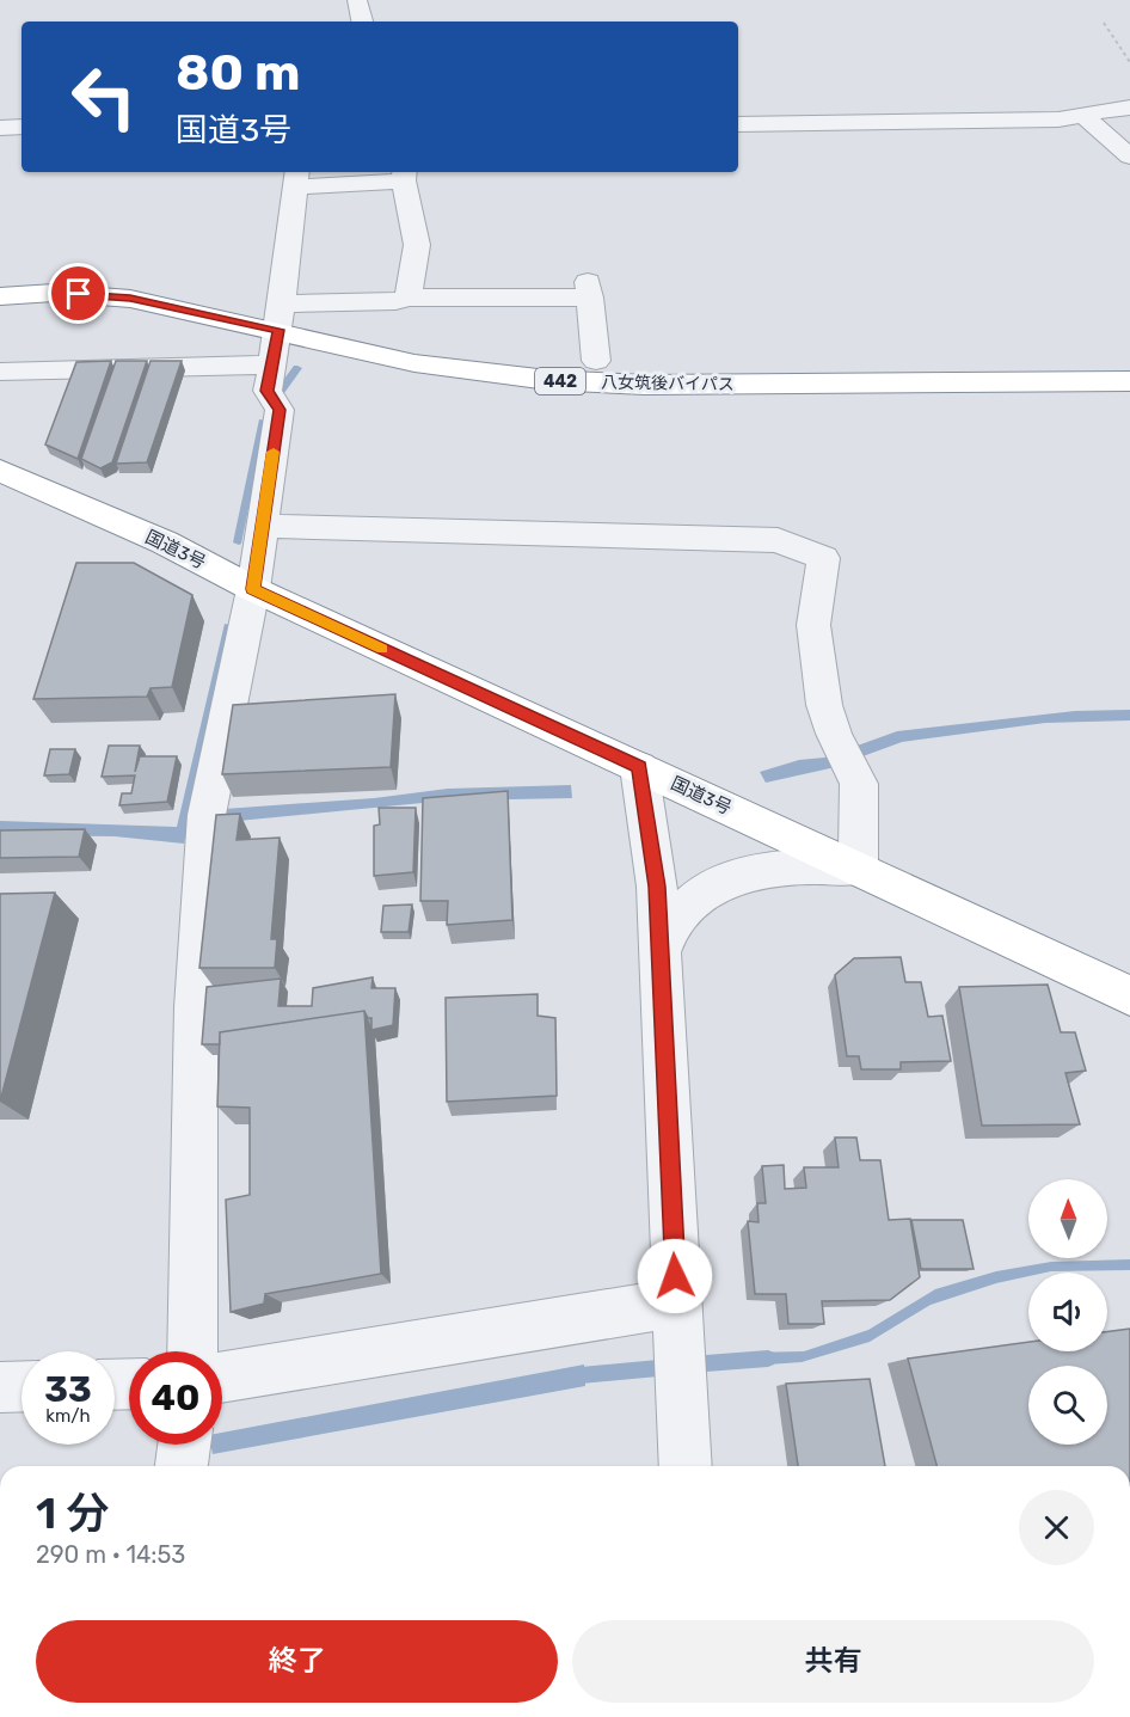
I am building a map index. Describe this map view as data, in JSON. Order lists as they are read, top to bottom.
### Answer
{
  "streets": {
    "highway": ["442", "八女筑後バイパス", "国道3号"]
  },
  "north": "top",
  "page": {
    "turn": ["80 m", "国道3号"],
    "speed": "33 km/h",
    "limit": "40",
    "heading": ["1 分", "290 m · 14:53"],
    "buttons": ["終了", "共有"]
  }
}
